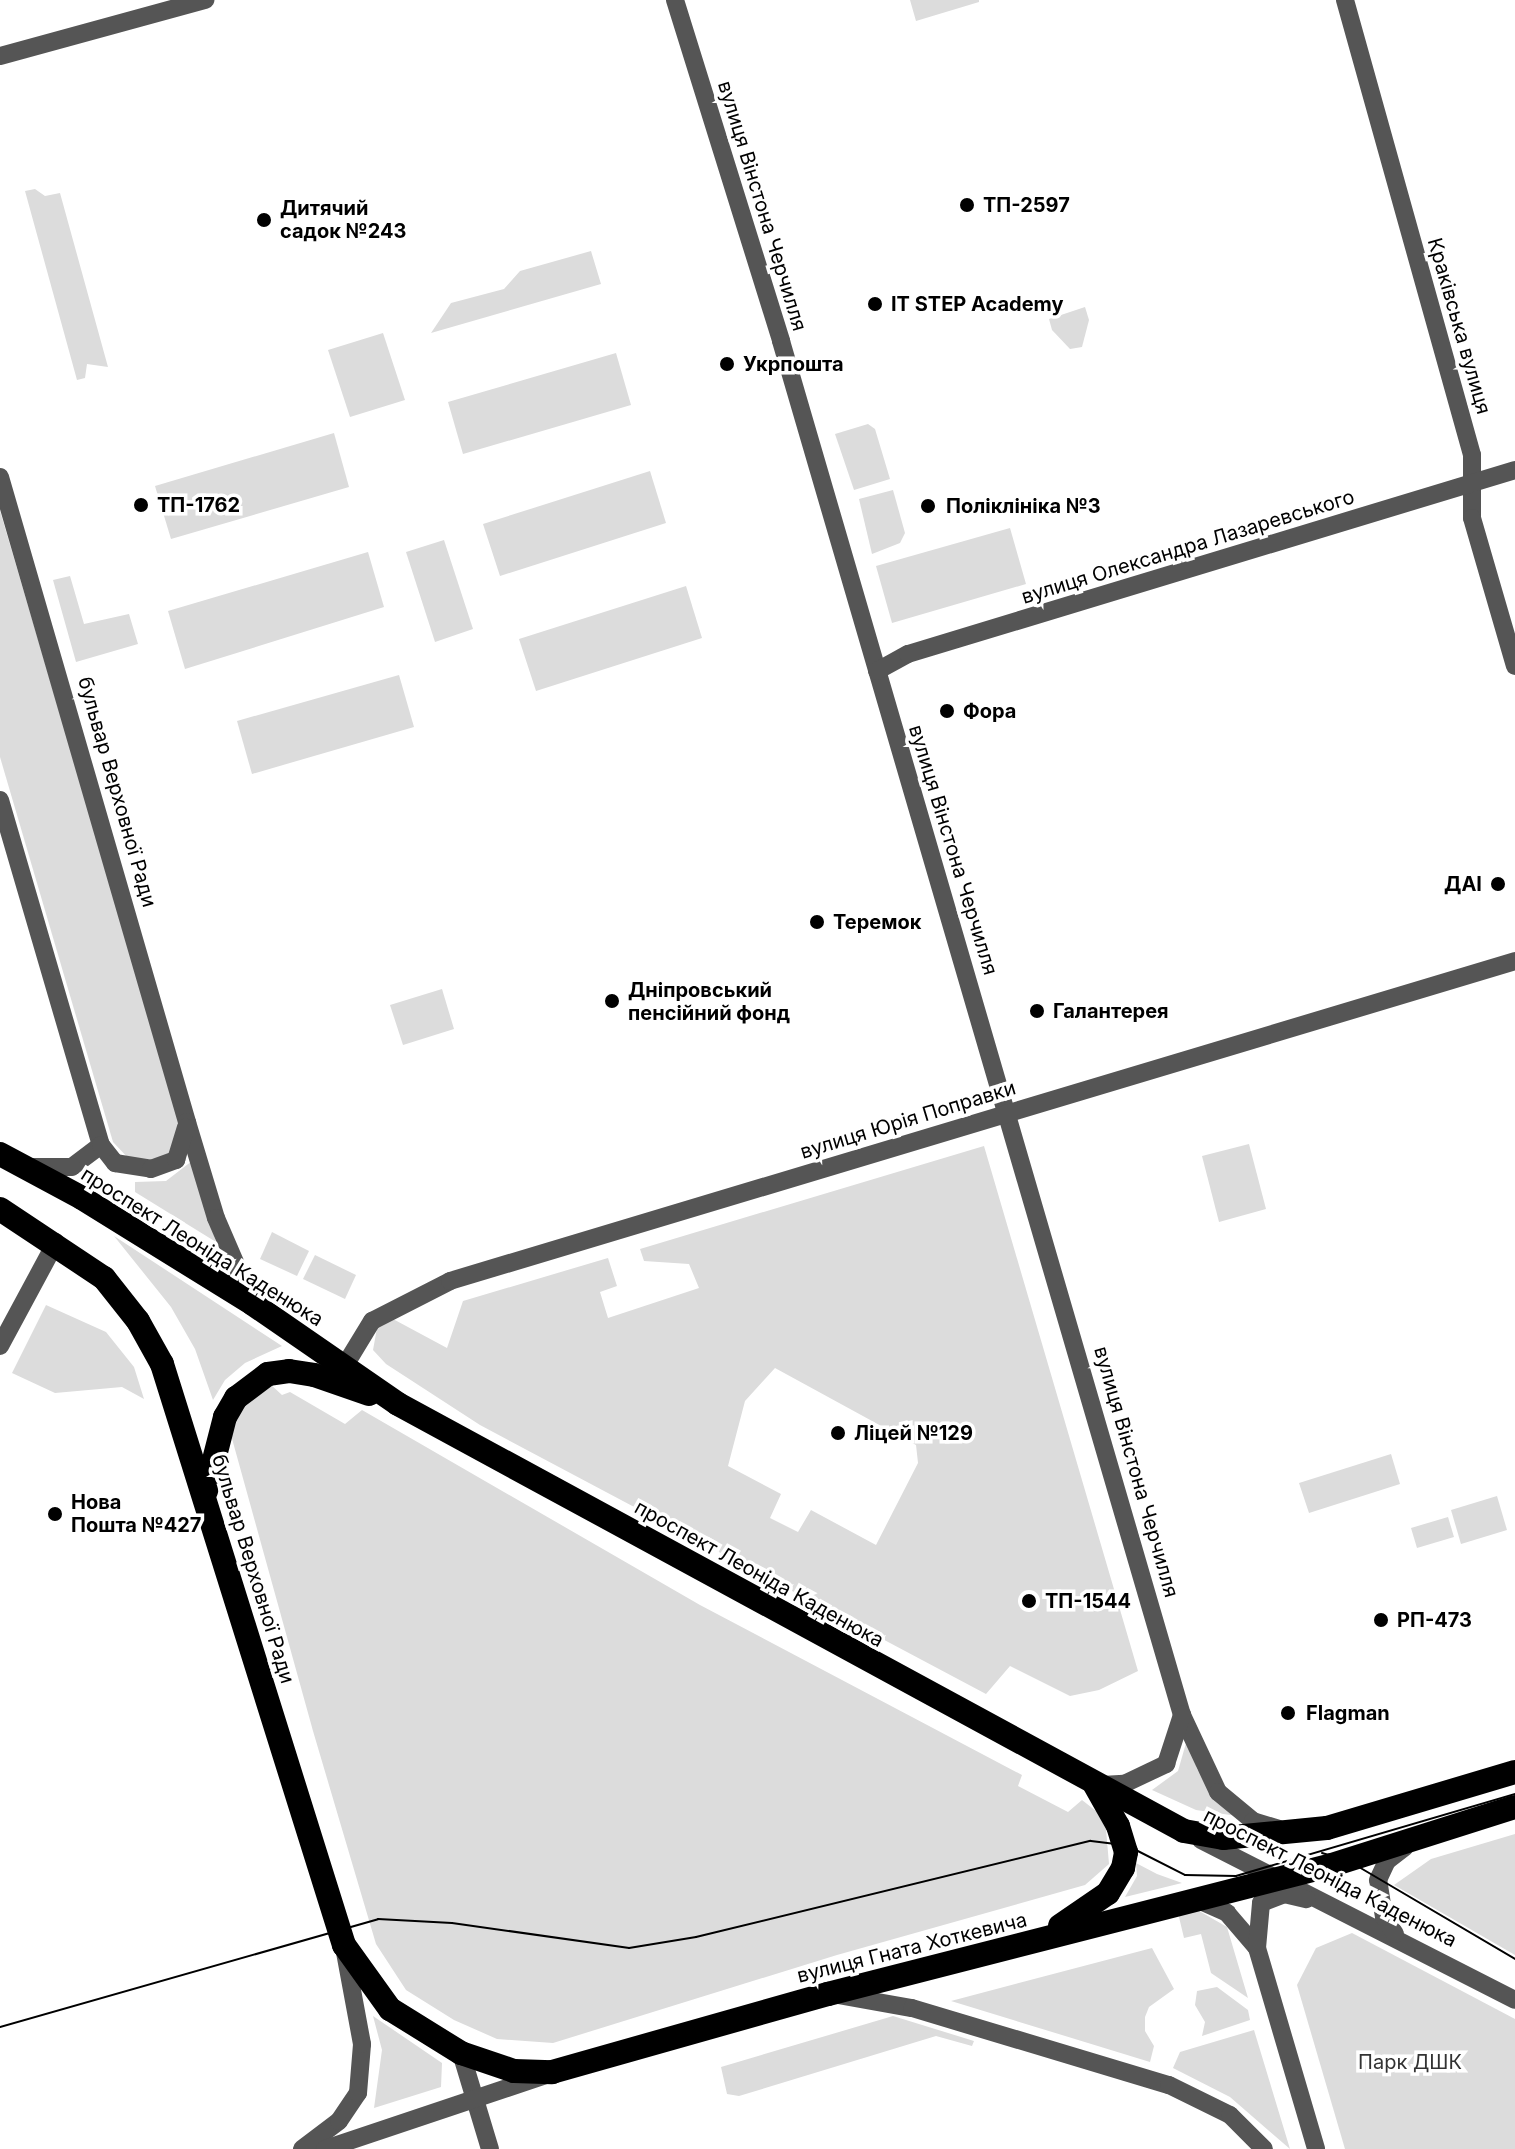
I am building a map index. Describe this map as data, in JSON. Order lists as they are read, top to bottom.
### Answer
{
  "streets": {
    "highway": ["бульвар Верховної Ради", "проспект Леоніда Каденюка", "вулиця Гната Хоткевича"],
    "street": [
      "вулиця Вінстона Черчилля",
      "Краківська вулиця",
      "вулиця Олександра Лазаревського",
      "вулиця Юрія Поправки"
    ]
  },
  "crossings": [
    ["вулиця Вінстона Черчилля", "вулиця Олександра Лазаревського"],
    ["вулиця Вінстона Черчилля", "вулиця Юрія Поправки"],
    ["Краківська вулиця", "вулиця Олександра Лазаревського"],
    ["бульвар Верховної Ради", "проспект Леоніда Каденюка"],
    ["бульвар Верховної Ради", "вулиця Гната Хоткевича"],
    ["вулиця Юрія Поправки", "проспект Леоніда Каденюка"],
    ["проспект Леоніда Каденюка", "вулиця Гната Хоткевича"]
  ],
  "parks": ["Парк ДШК"],
  "places": [
    "ТП-2597",
    "Дитячий садок №243",
    "IT STEP Academy",
    "Укрпошта",
    "ТП-1762",
    "Поліклініка №3",
    "Фора",
    "ДАІ",
    "Теремок",
    "Дніпровський пенсійний фонд",
    "Галантерея",
    "Ліцей №129",
    "Нова Пошта №427",
    "ТП-1544",
    "РП-473",
    "Flagman"
  ]
}
